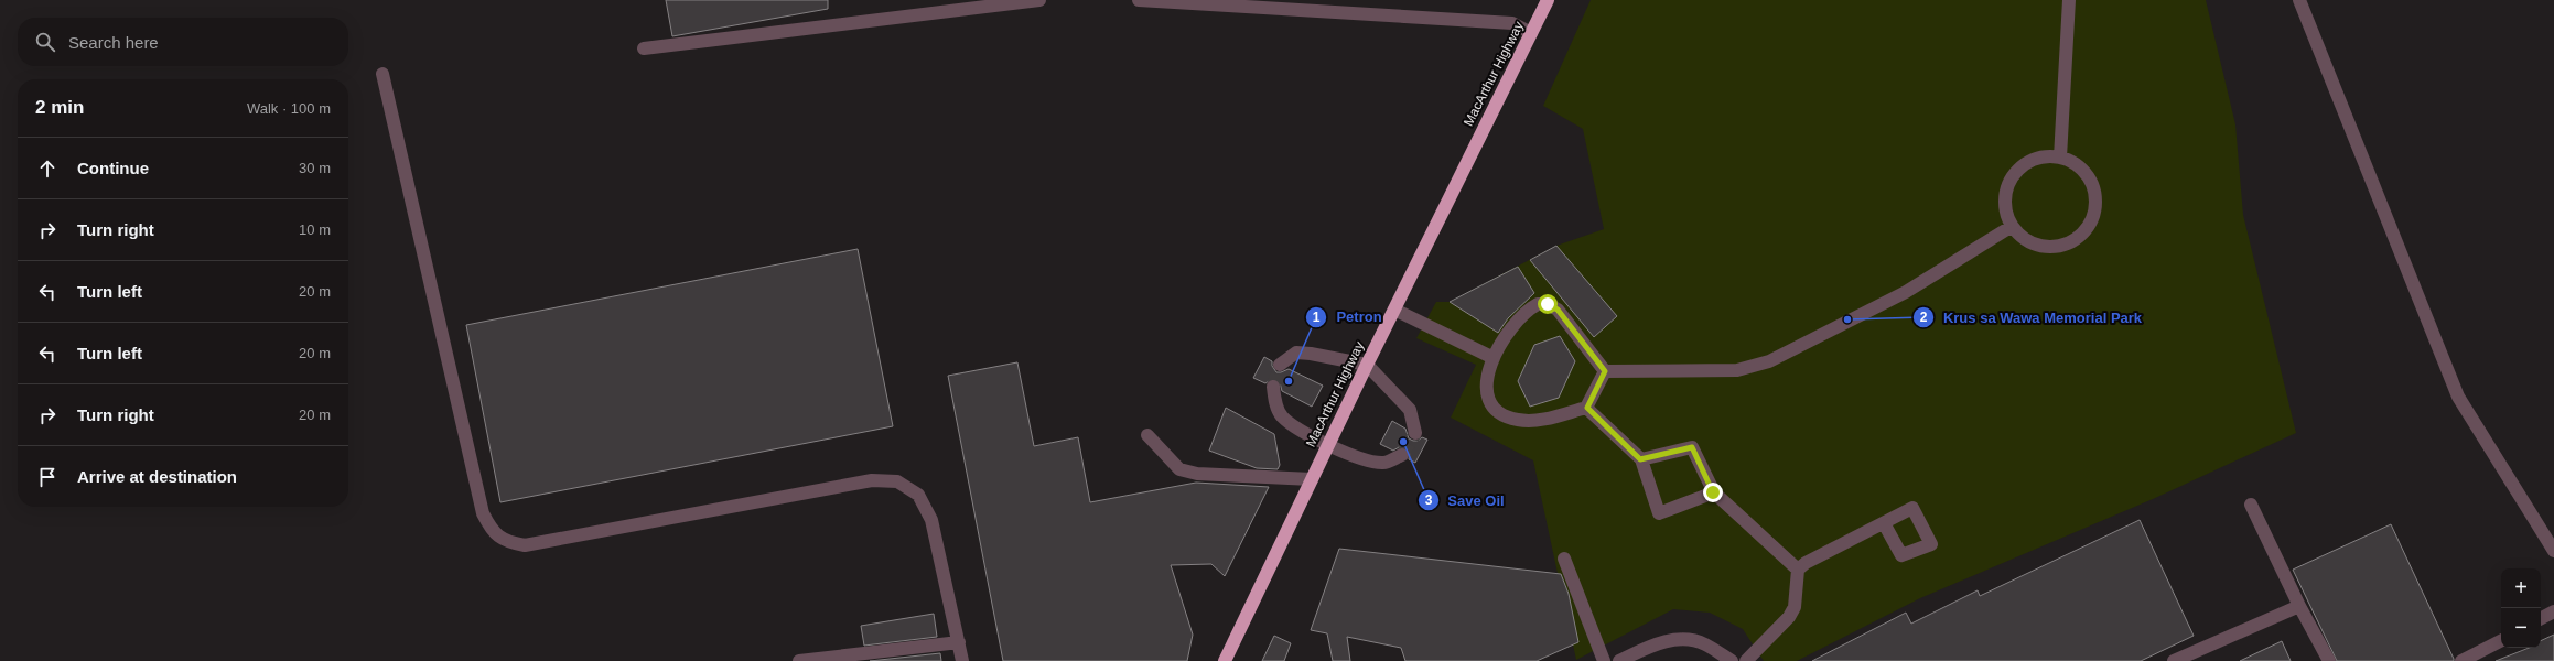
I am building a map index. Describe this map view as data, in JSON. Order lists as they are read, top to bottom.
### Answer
{
  "streets": {
    "highway": ["MacArthur Highway"]
  },
  "places": ["Krus sa Wawa Memorial Park", "Petron", "Save Oil"],
  "page": {
    "search": "Search here",
    "heading": ["2 min", "Walk · 100 m"],
    "list": [
      ["Continue", "30 m"],
      ["Turn right", "10 m"],
      ["Turn left", "20 m"],
      ["Turn left", "20 m"],
      ["Turn right", "20 m"],
      "Arrive at destination"
    ],
    "map_buttons": ["+", "−"]
  }
}
